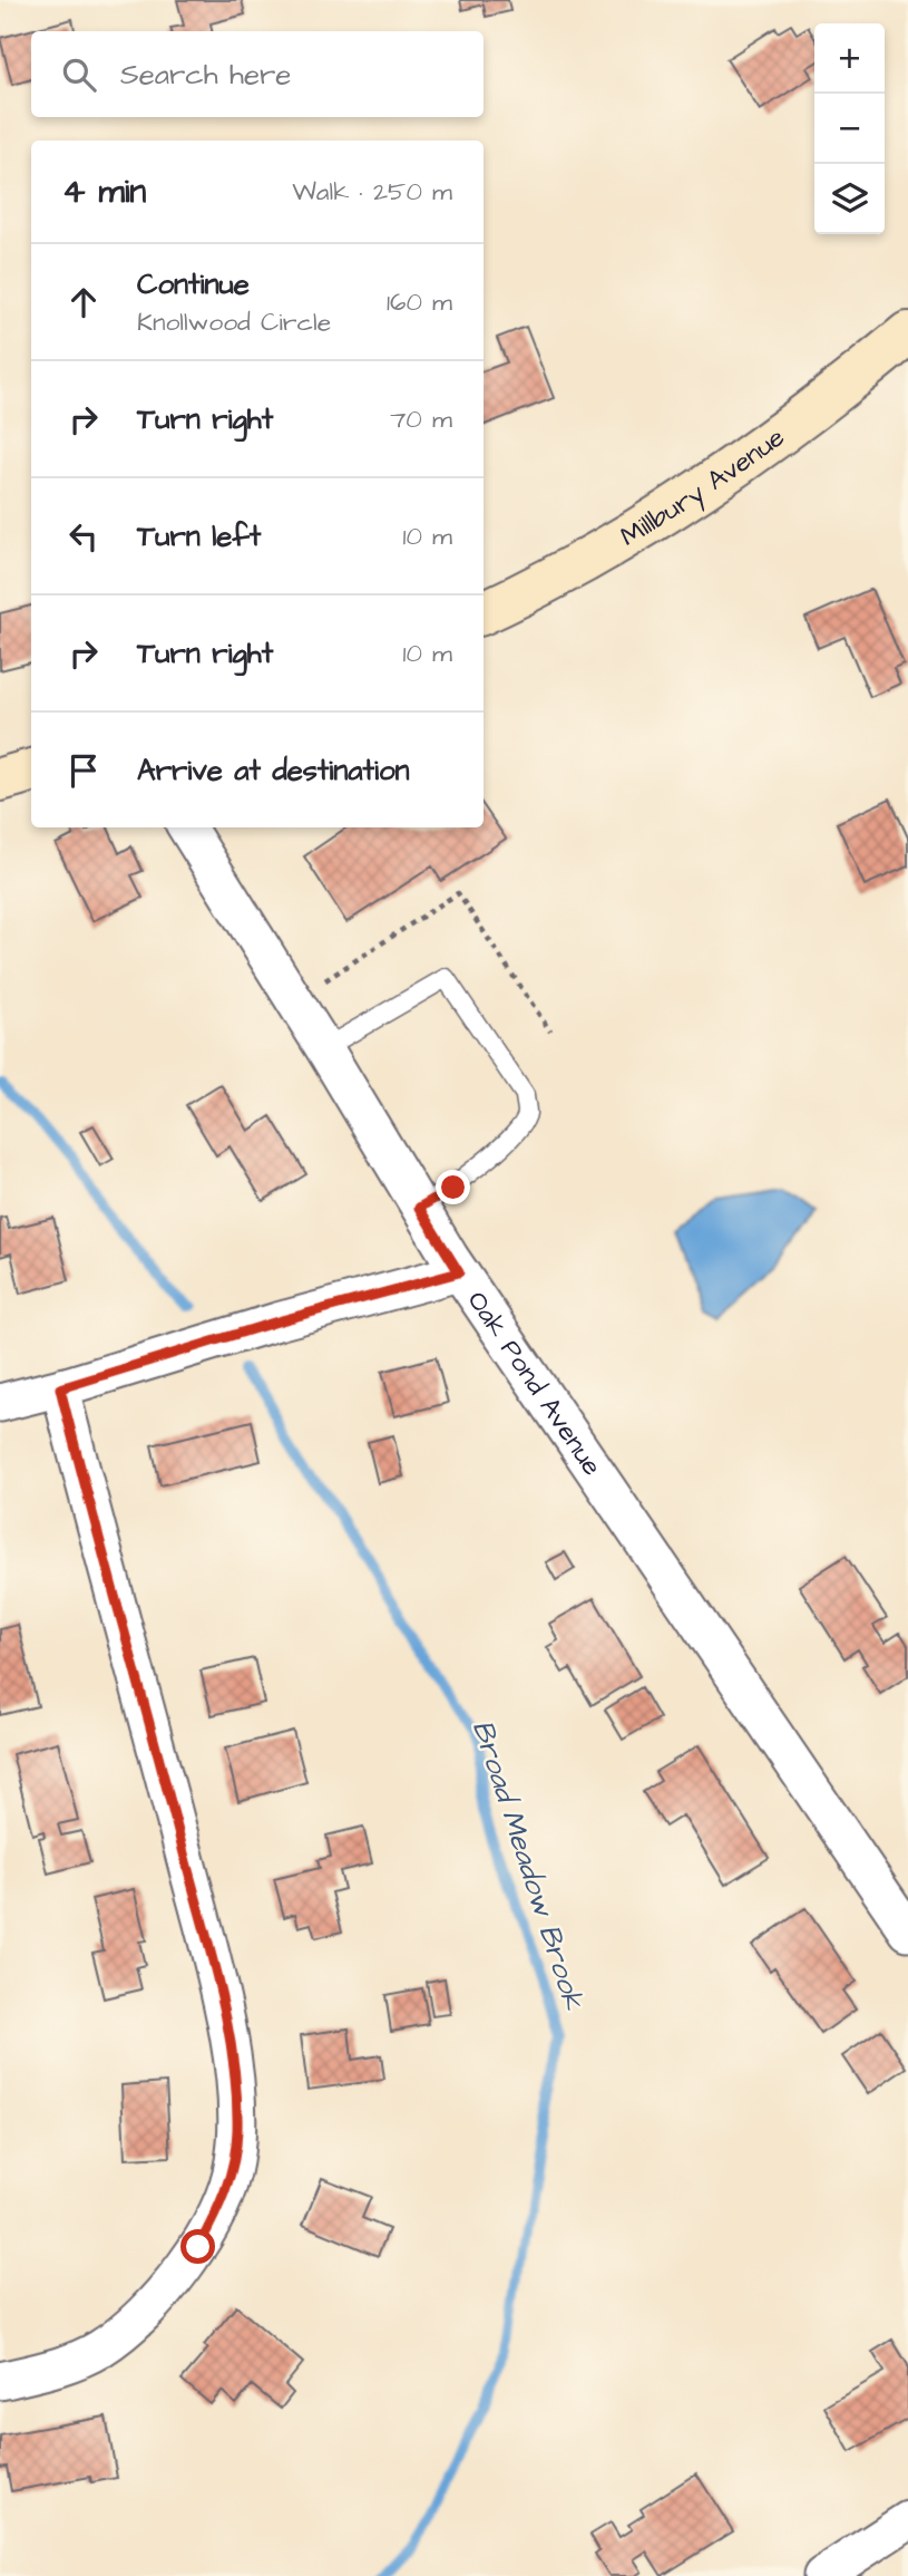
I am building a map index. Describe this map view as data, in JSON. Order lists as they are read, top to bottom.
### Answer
{
  "streets": {
    "main road": ["Millbury Avenue"],
    "street": ["Oak Pond Avenue"]
  },
  "water": ["Broad Meadow Brook"],
  "page": {
    "map_buttons": ["+", "−"],
    "search": "Search here",
    "heading": ["4 min", "Walk · 250 m"],
    "list": [
      ["Continue", "Knollwood Circle", "160 m"],
      ["Turn right", "70 m"],
      ["Turn left", "10 m"],
      ["Turn right", "10 m"],
      "Arrive at destination"
    ]
  }
}
